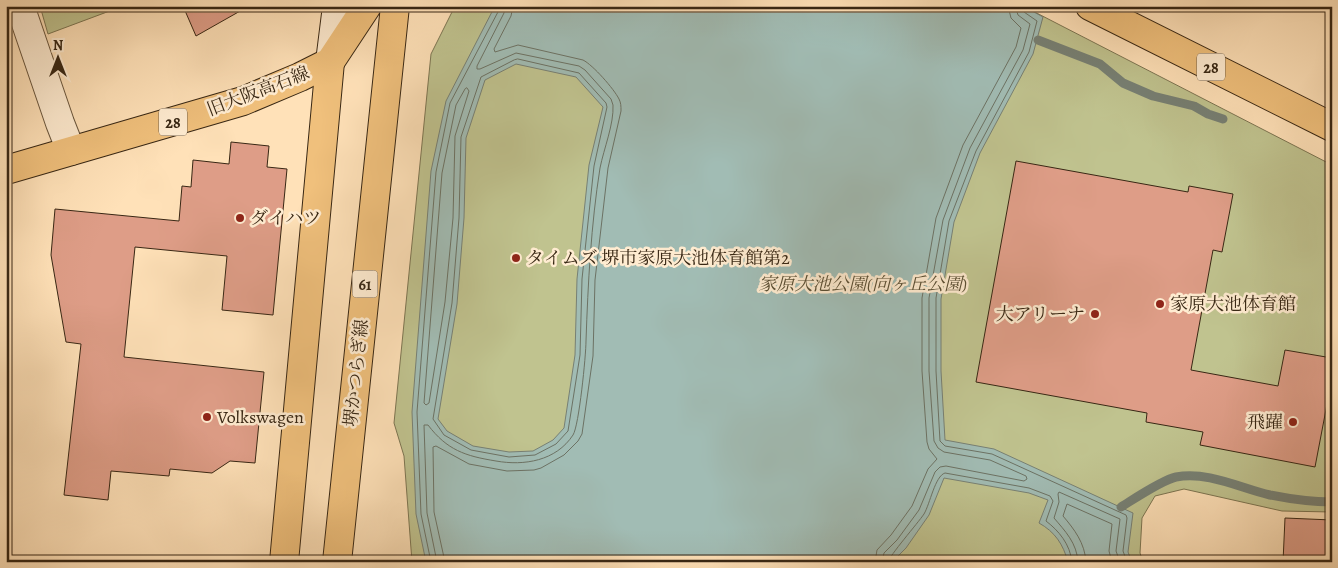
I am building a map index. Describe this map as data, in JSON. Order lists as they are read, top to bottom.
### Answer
{
  "streets": {
    "main road": [
      "28",
      "旧大阪高石線",
      "61",
      "堺かつらぎ線"
    ]
  },
  "parks": ["家原大池公園(向ヶ丘公園)"],
  "places": [
    "ダイハツ",
    "タイムズ 堺市家原大池体育館第2",
    "家原大池体育館",
    "大アリーナ",
    "Volkswagen",
    "飛躍"
  ],
  "north": "top"
}
